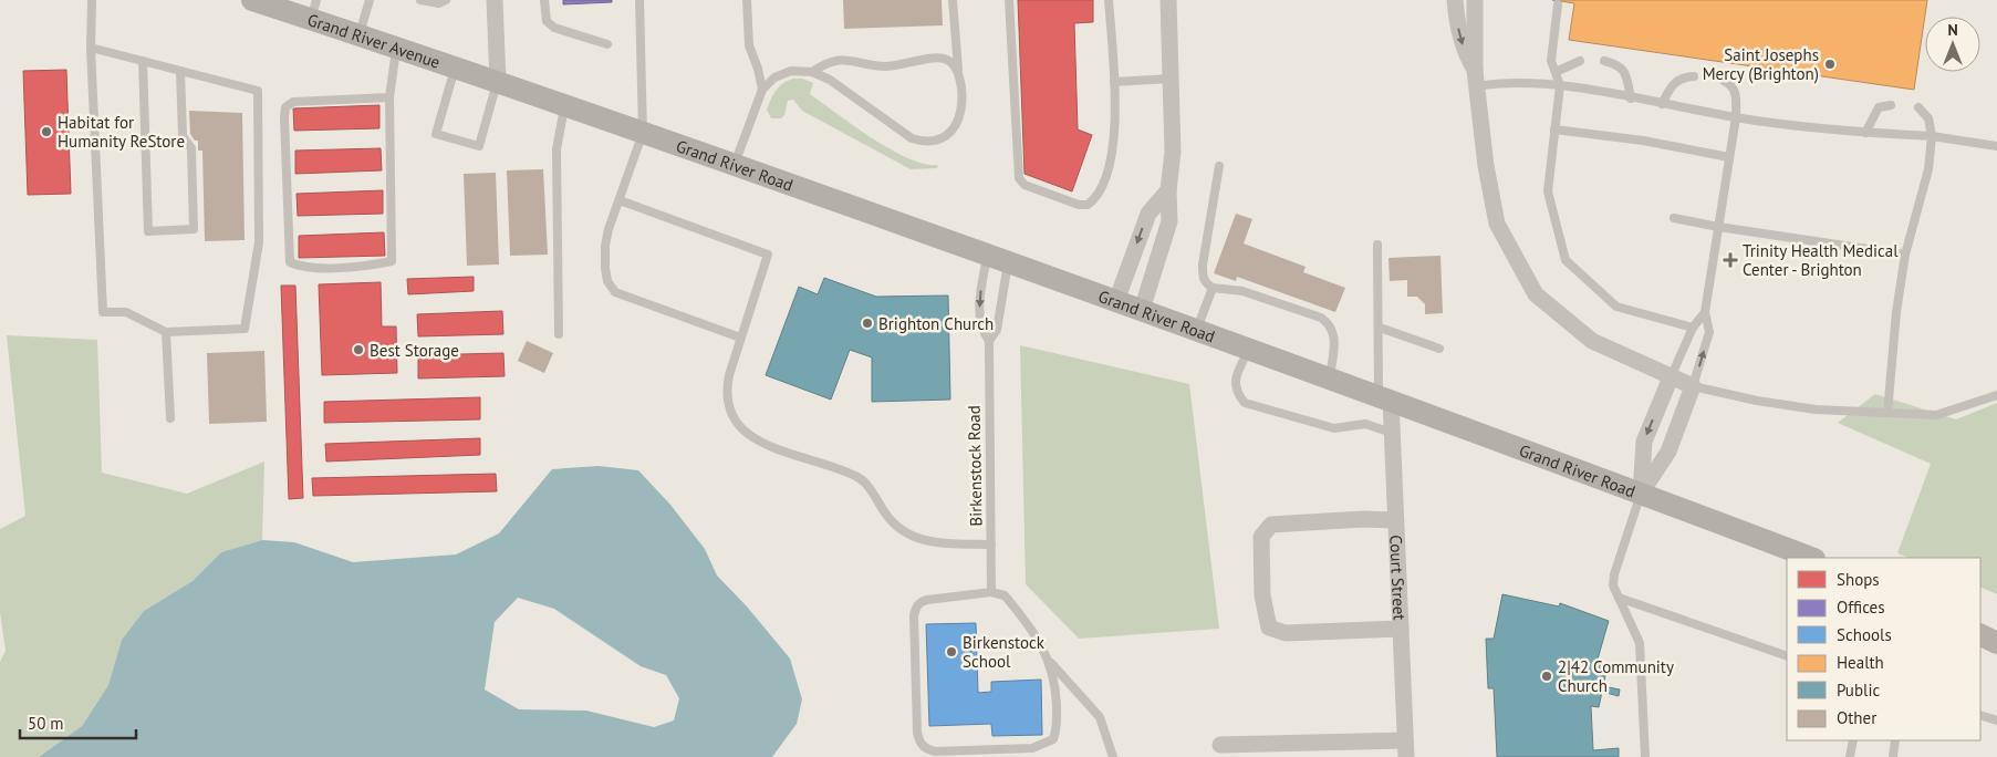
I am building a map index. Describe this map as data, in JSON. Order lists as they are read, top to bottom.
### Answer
{
  "streets": {
    "main road": ["Grand River Avenue", "Grand River Road"],
    "street": ["Court Street"],
    "lane": ["Birkenstock Road"]
  },
  "crossings": [
    ["Grand River Avenue", "Grand River Road"],
    ["Grand River Road", "Birkenstock Road"],
    ["Grand River Road", "Court Street"]
  ],
  "places": {
    "other": [
      "Saint Josephs Mercy (Brighton)",
      "Habitat for Humanity ReStore",
      "Brighton Church",
      "Best Storage",
      "Birkenstock School",
      "2|42 Community Church"
    ],
    "health": ["Trinity Health Medical Center - Brighton"]
  },
  "legend": [
    "Shops",
    "Offices",
    "Schools",
    "Health",
    "Public",
    "Other"
  ],
  "scale_bar": "50 m",
  "north": "top"
}
